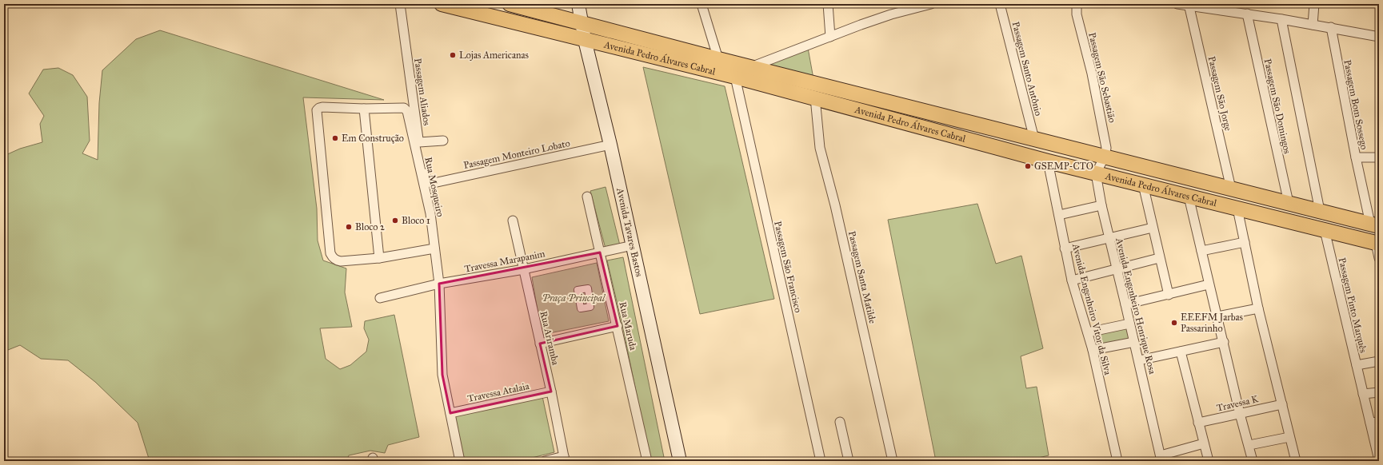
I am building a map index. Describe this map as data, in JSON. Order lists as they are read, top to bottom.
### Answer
{
  "streets": {
    "main road": ["Avenida Pedro Álvares Cabral", "Avenida Tavares Bastos"],
    "street": [
      "Passagem Santo Antônio",
      "Passagem São Sebastião",
      "Passagem Aliados",
      "Passagem São Jorge",
      "Passagem Bom Sossego",
      "Passagem São Domingos",
      "Passagem Monteiro Lobato",
      "Rua Mosqueiro",
      "Travessa Marapanim",
      "Passagem São Francisco",
      "Passagem Santa Matilde",
      "Passagem Pinto Marquês",
      "Avenida Engenheiro Henrique Rosa",
      "Avenida Engenheiro Vitor da Silva",
      "Rua Maruda",
      "Rua Ariramba",
      "Travessa Atalaia",
      "Travessa K"
    ]
  },
  "crossings": [
    ["Avenida Pedro Álvares Cabral", "Passagem Santo Antônio"],
    ["Avenida Pedro Álvares Cabral", "Passagem São Sebastião"],
    ["Avenida Pedro Álvares Cabral", "Passagem São Jorge"],
    ["Avenida Pedro Álvares Cabral", "Passagem Bom Sossego"],
    ["Avenida Pedro Álvares Cabral", "Passagem São Domingos"],
    ["Avenida Pedro Álvares Cabral", "Avenida Tavares Bastos"],
    ["Avenida Pedro Álvares Cabral", "Passagem São Francisco"],
    ["Avenida Pedro Álvares Cabral", "Passagem Santa Matilde"],
    ["Avenida Pedro Álvares Cabral", "Passagem Pinto Marquês"],
    ["Avenida Pedro Álvares Cabral", "Avenida Engenheiro Henrique Rosa"],
    ["Avenida Pedro Álvares Cabral", "Avenida Engenheiro Vitor da Silva"],
    ["Passagem Aliados", "Passagem Monteiro Lobato"],
    ["Passagem Monteiro Lobato", "Avenida Tavares Bastos"],
    ["Rua Mosqueiro", "Travessa Marapanim"],
    ["Rua Mosqueiro", "Travessa Atalaia"],
    ["Avenida Tavares Bastos", "Travessa Marapanim"],
    ["Travessa Marapanim", "Rua Maruda"],
    ["Travessa Marapanim", "Rua Ariramba"],
    ["Rua Ariramba", "Travessa Atalaia"]
  ],
  "parks": ["Praça Principal"],
  "places": [
    "Lojas Americanas",
    "Em Construção",
    "GSEMP-CTO",
    "Bloco 1",
    "Bloco 2",
    "EEEFM Jarbas Passarinho"
  ]
}
